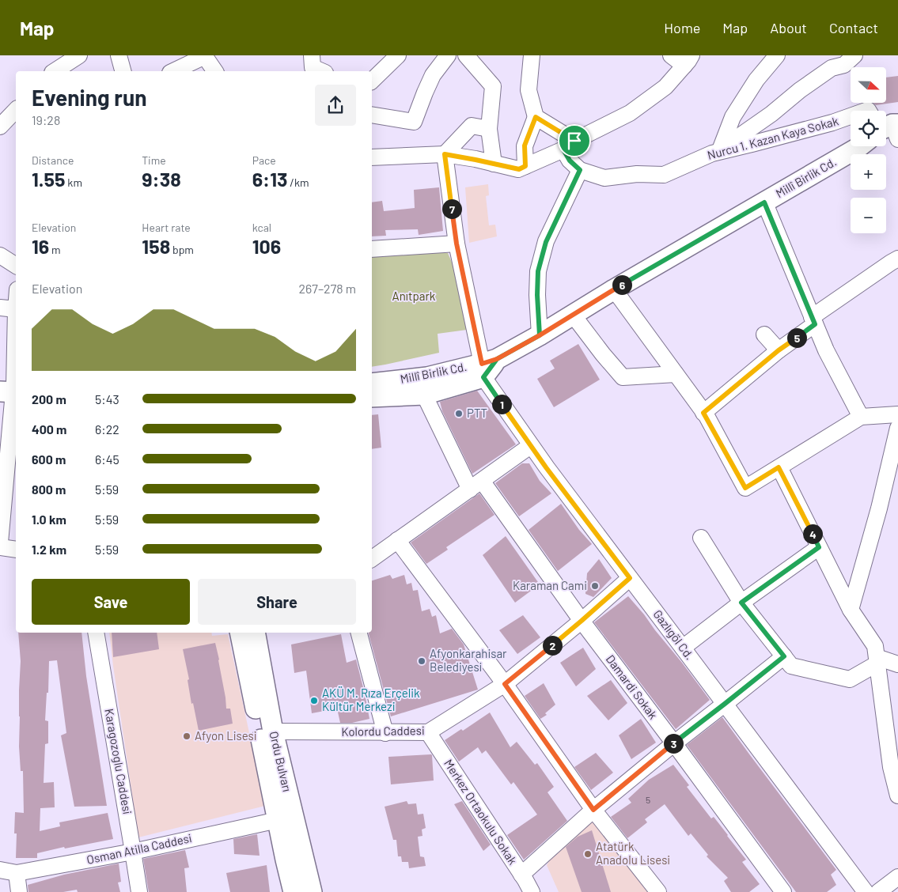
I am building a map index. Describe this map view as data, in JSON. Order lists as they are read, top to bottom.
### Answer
{
  "streets": {
    "main road": ["Millî Birlik Cd.", "Ordu Bulvarı"],
    "street": [
      "Nurcu 1. Kazan Kaya Sokak",
      "Gazlıgöl Cd.",
      "Damardi Sokak",
      "Kolordu Caddesi",
      "Karagozoglu Caddesi",
      "Merkez Ortaokulu Sokak",
      "Osman Atilla Caddesi"
    ]
  },
  "crossings": [
    ["Millî Birlik Cd.", "Gazlıgöl Cd."],
    ["Millî Birlik Cd.", "Damardi Sokak"],
    ["Gazlıgöl Cd.", "Kolordu Caddesi"],
    ["Damardi Sokak", "Kolordu Caddesi"],
    ["Kolordu Caddesi", "Ordu Bulvarı"],
    ["Kolordu Caddesi", "Merkez Ortaokulu Sokak"],
    ["Karagozoglu Caddesi", "Osman Atilla Caddesi"],
    ["Ordu Bulvarı", "Osman Atilla Caddesi"]
  ],
  "parks": ["Anıtpark"],
  "places": [
    "PTT",
    "Karaman Cami",
    "Afyonkarahisar Belediyesi",
    "AKÜ M. Rıza Erçelik Kültür Merkezi",
    "Afyon Lisesi",
    "Atatürk Anadolu Lisesi"
  ],
  "house_numbers": ["5"],
  "north": "right",
  "page": {
    "header": "Map",
    "nav": [
      "Home",
      "Map",
      "About",
      "Contact"
    ],
    "map_buttons": ["+", "−"],
    "heading": ["Evening run", "19:28"],
    "stats": [
      ["Distance", "1.55 km"],
      ["Time", "9:38"],
      ["Pace", "6:13 /km"],
      ["Elevation", "16 m"],
      ["Heart rate", "158 bpm"],
      ["kcal", "106"]
    ],
    "pins": [
      "7",
      "6",
      "5",
      "1",
      "4",
      "2",
      "3"
    ],
    "chart": ["Elevation", "267–278 m"],
    "list": [
      {
        "name": "200 m",
        "note": "5:43"
      },
      {
        "name": "400 m",
        "note": "6:22"
      },
      {
        "name": "600 m",
        "note": "6:45"
      },
      {
        "name": "800 m",
        "note": "5:59"
      },
      {
        "name": "1.0 km",
        "note": "5:59"
      },
      {
        "name": "1.2 km",
        "note": "5:59"
      }
    ],
    "buttons": ["Save", "Share"]
  }
}
